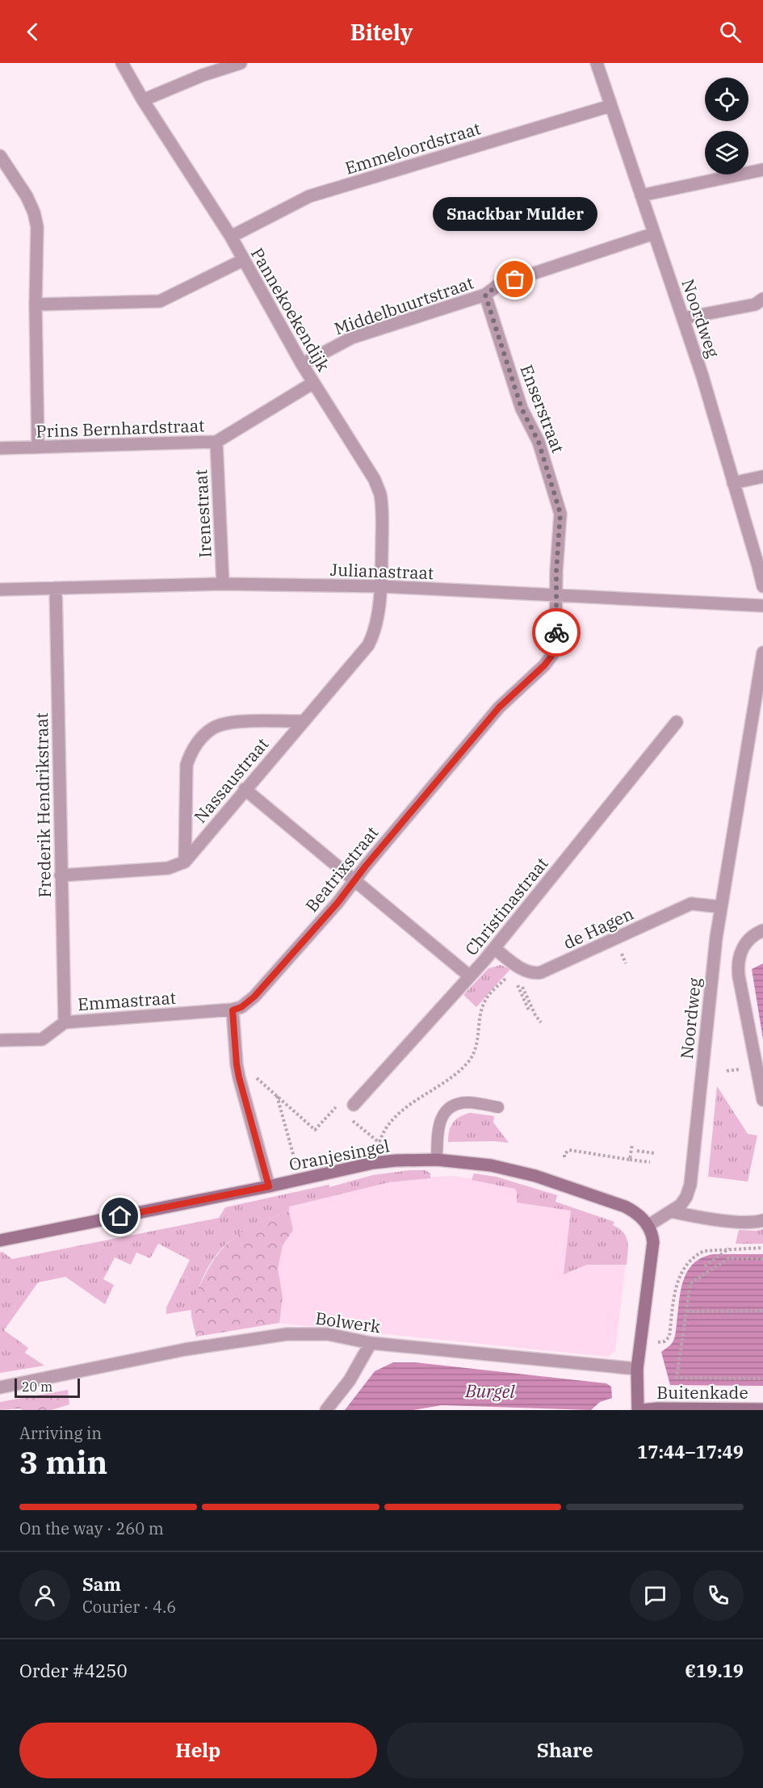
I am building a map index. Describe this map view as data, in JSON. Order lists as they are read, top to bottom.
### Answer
{
  "streets": {
    "street": [
      "Emmeloordstraat",
      "Middelbuurtstraat",
      "Pannekoekendijk",
      "Noordweg",
      "Enserstraat",
      "Prins Bernhardstraat",
      "Irenestraat",
      "Julianastraat",
      "Nassaustraat",
      "Frederik Hendrikstraat",
      "Beatrixstraat",
      "Christinastraat",
      "de Hagen",
      "Emmastraat",
      "Oranjesingel",
      "Bolwerk",
      "Buitenkade"
    ]
  },
  "crossings": [
    ["Emmeloordstraat", "Pannekoekendijk"],
    ["Emmeloordstraat", "Noordweg"],
    ["Middelbuurtstraat", "Pannekoekendijk"],
    ["Middelbuurtstraat", "Noordweg"],
    ["Middelbuurtstraat", "Enserstraat"],
    ["Pannekoekendijk", "Prins Bernhardstraat"],
    ["Pannekoekendijk", "Julianastraat"],
    ["Pannekoekendijk", "Nassaustraat"],
    ["Noordweg", "de Hagen"],
    ["Noordweg", "Oranjesingel"],
    ["Enserstraat", "Julianastraat"],
    ["Enserstraat", "Beatrixstraat"],
    ["Prins Bernhardstraat", "Irenestraat"],
    ["Irenestraat", "Julianastraat"],
    ["Julianastraat", "Nassaustraat"],
    ["Julianastraat", "Frederik Hendrikstraat"],
    ["Julianastraat", "Beatrixstraat"],
    ["Frederik Hendrikstraat", "Emmastraat"],
    ["Beatrixstraat", "Emmastraat"],
    ["Christinastraat", "de Hagen"]
  ],
  "water": ["Burgel"],
  "places": ["Snackbar Mulder"],
  "scale_bar": "20 m",
  "page": {
    "header": "Bitely",
    "bubble": "Snackbar Mulder",
    "scale": "20 m",
    "heading": ["3 min", "Arriving in", "17:44–17:49"],
    "panel": [
      "Sam",
      "Courier · 4.6",
      "Order #4250",
      "€19.19"
    ],
    "bar": "On the way · 260 m",
    "buttons": ["Help", "Share"]
  }
}
